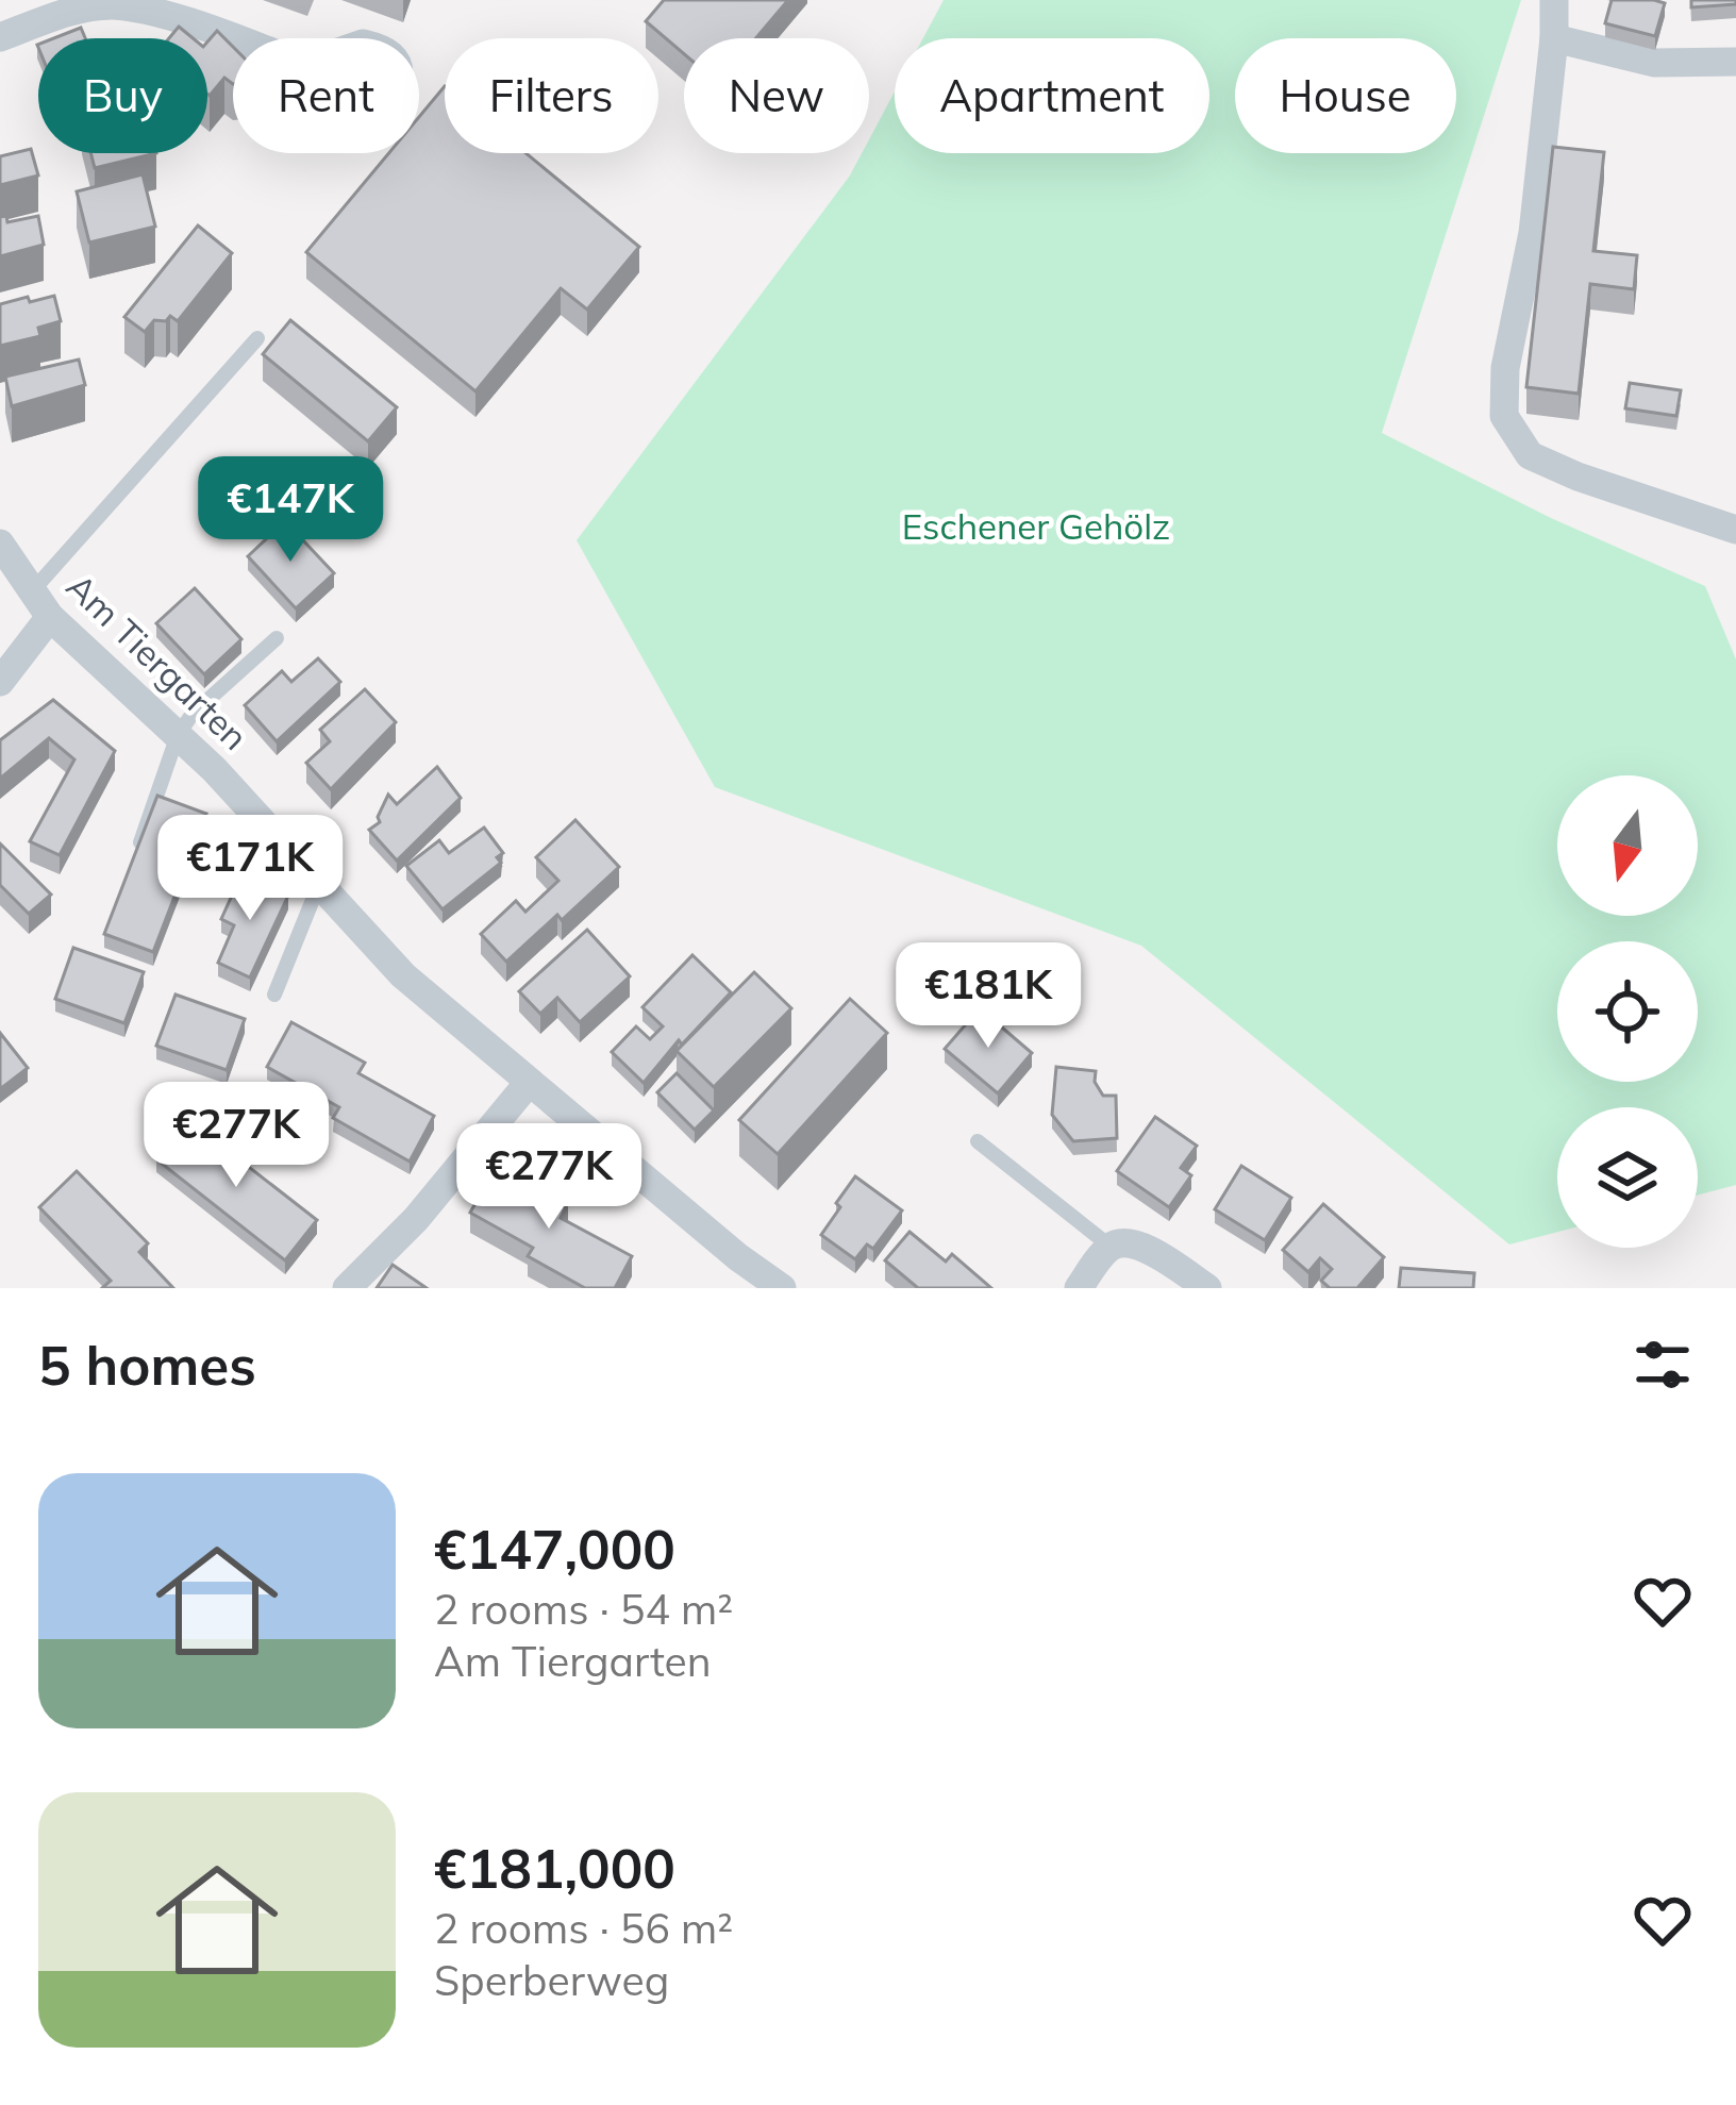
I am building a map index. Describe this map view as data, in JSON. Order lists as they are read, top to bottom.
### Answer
{
  "streets": {
    "street": ["Am Tiergarten"]
  },
  "parks": ["Eschener Gehölz"],
  "north": "bottom",
  "page": {
    "chip": [
      "Buy",
      "Rent",
      "Filters",
      "New",
      "Apartment",
      "House"
    ],
    "price": [
      "€147K",
      "€171K",
      "€181K",
      "€277K",
      "€277K"
    ],
    "heading": "5 homes",
    "list": [
      {
        "name": "€147,000",
        "note": "2 rooms · 54 m² · Am Tiergarten"
      },
      {
        "name": "€181,000",
        "note": "2 rooms · 56 m² · Sperberweg"
      }
    ]
  }
}
